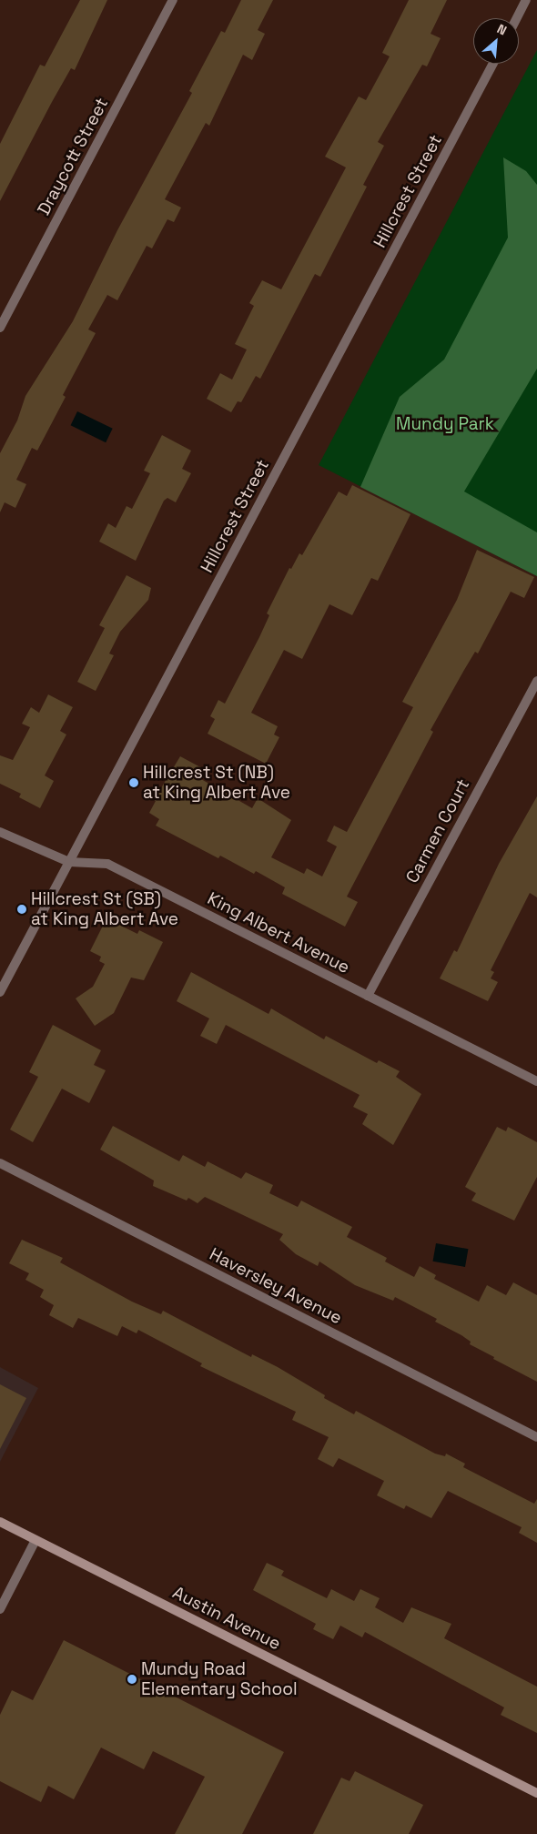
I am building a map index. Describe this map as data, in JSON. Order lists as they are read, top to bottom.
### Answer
{
  "streets": {
    "main road": ["Austin Avenue"],
    "street": [
      "Draycott Street",
      "Hillcrest Street",
      "Carmen Court",
      "King Albert Avenue",
      "Haversley Avenue"
    ]
  },
  "crossings": [
    ["Hillcrest Street", "King Albert Avenue"],
    ["Carmen Court", "King Albert Avenue"]
  ],
  "parks": ["Mundy Park"],
  "places": ["Hillcrest St (NB) at King Albert Ave", "Hillcrest St (SB) at King Albert Ave", "Mundy Road Elementary School"],
  "north": "top right"
}
